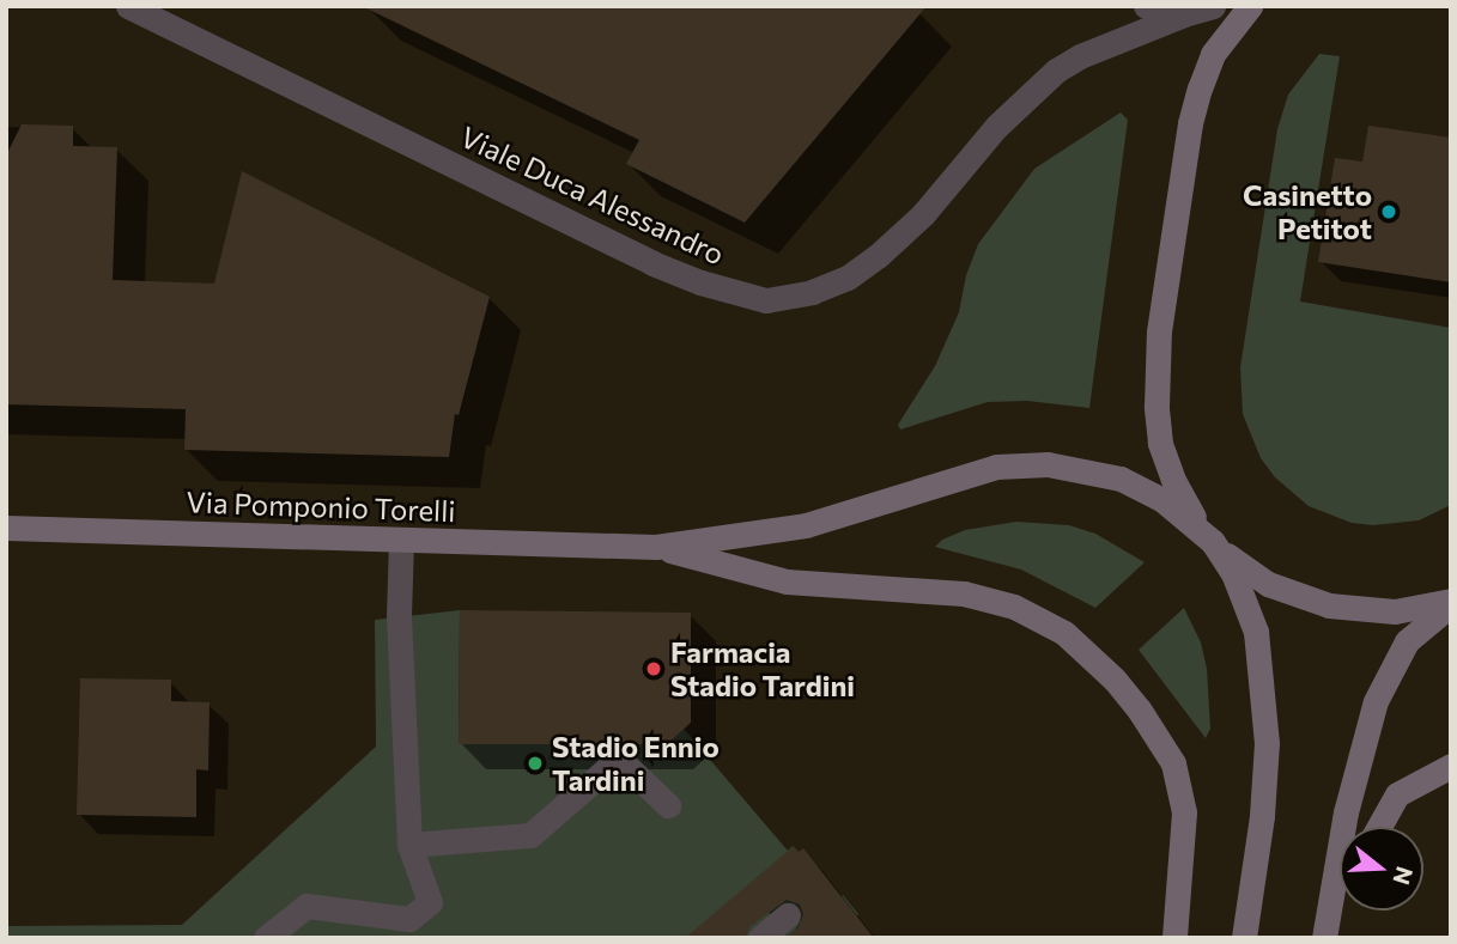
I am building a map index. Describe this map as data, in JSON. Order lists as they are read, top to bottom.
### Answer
{
  "streets": {
    "main road": ["Via Pomponio Torelli"],
    "street": ["Viale Duca Alessandro"]
  },
  "places": ["Casinetto Petitot", "Farmacia Stadio Tardini", "Stadio Ennio Tardini"],
  "north": "right"
}
